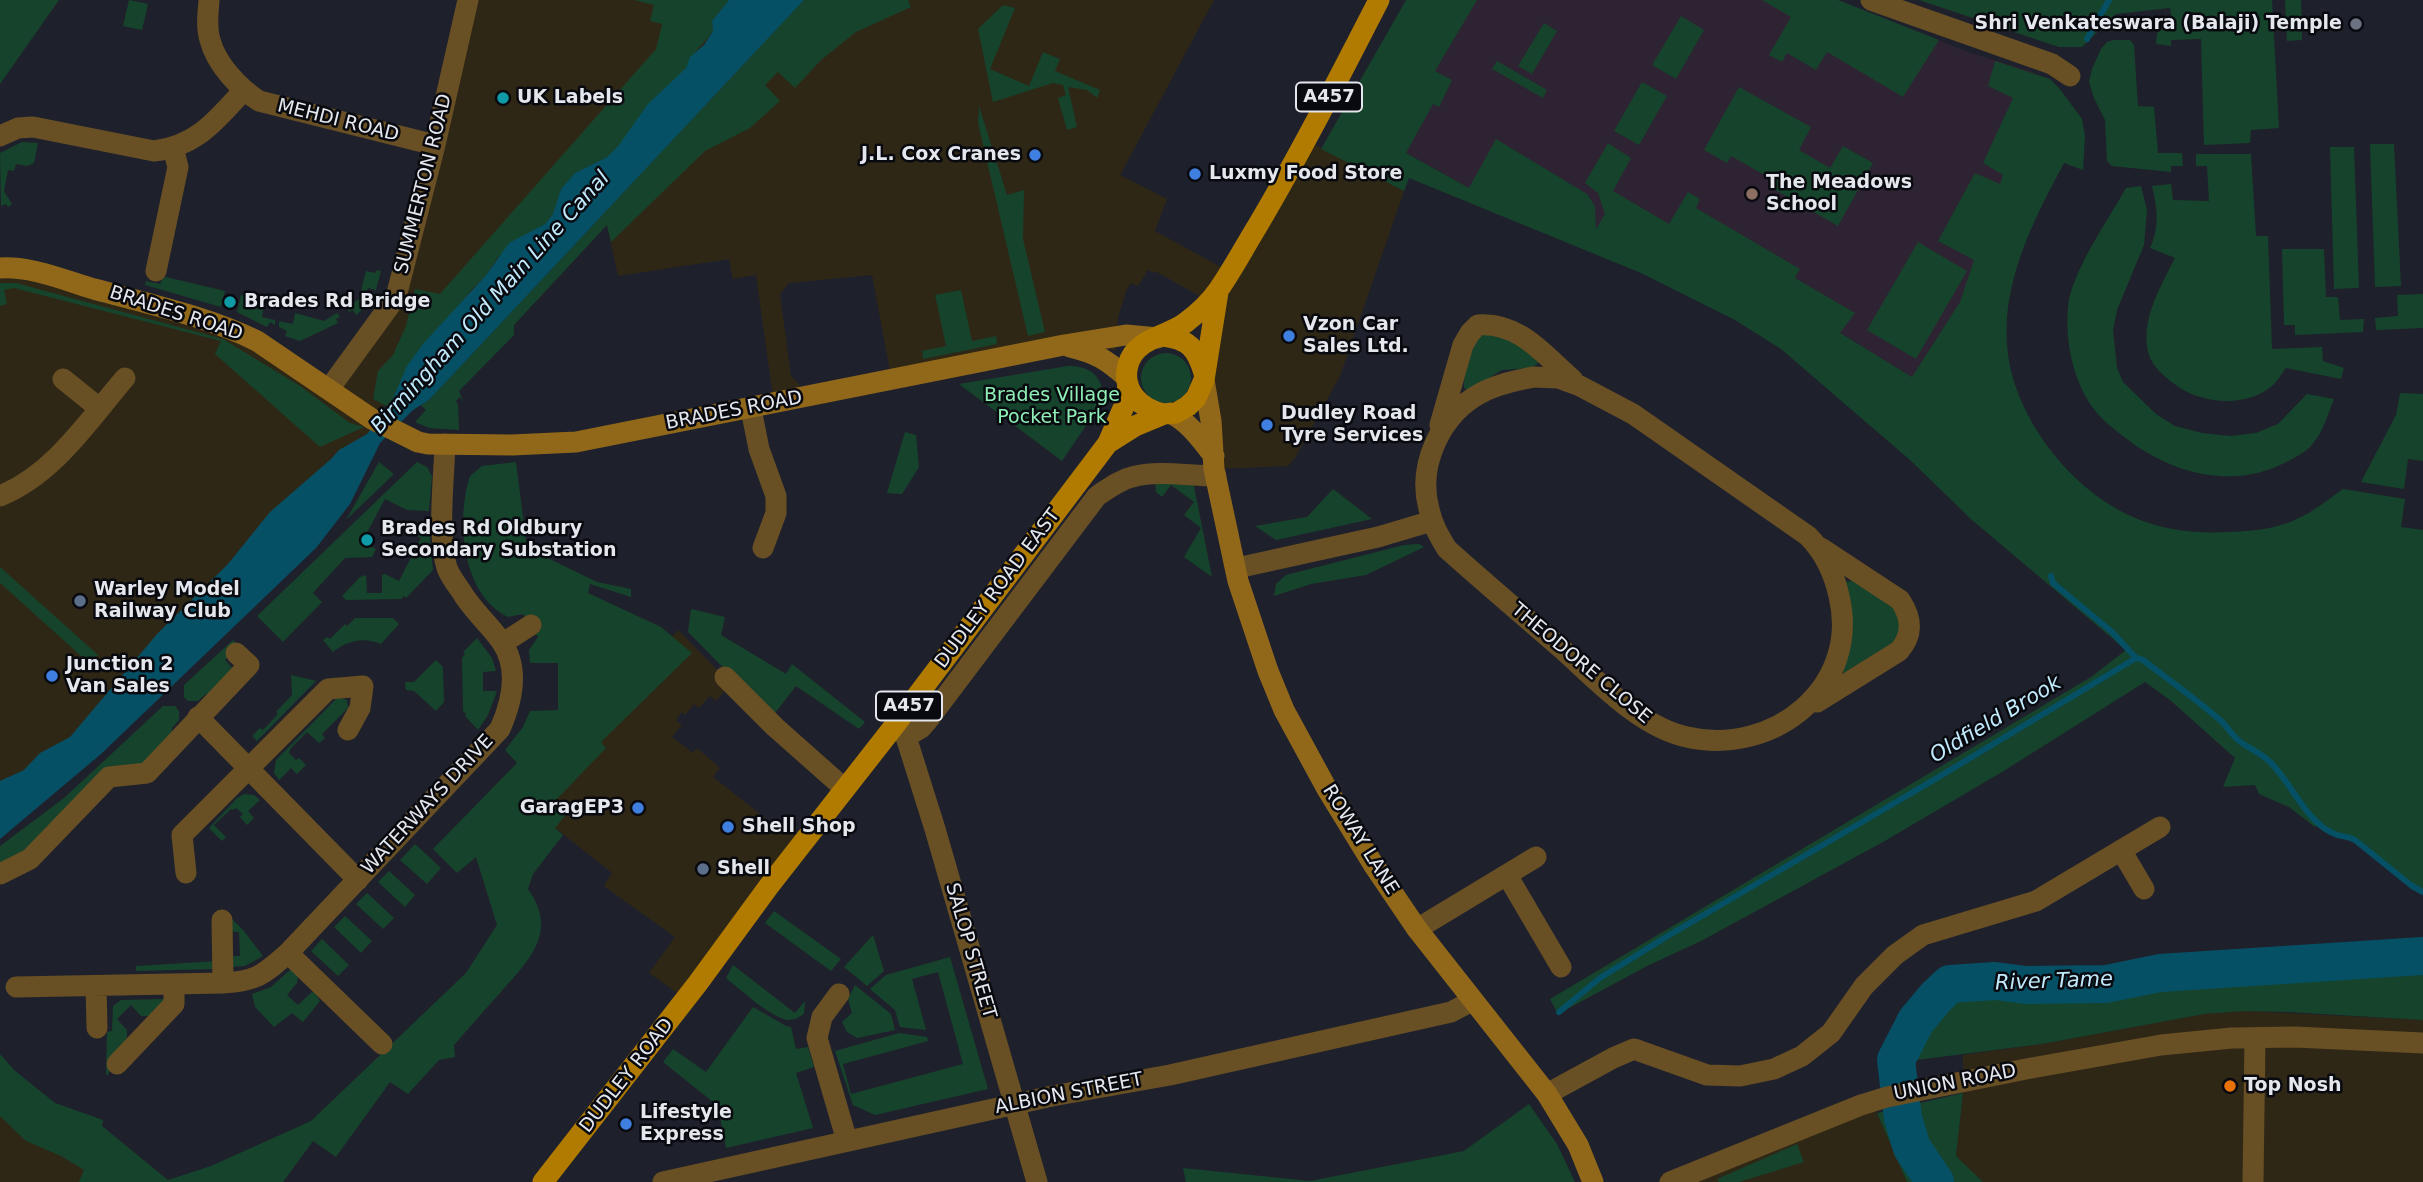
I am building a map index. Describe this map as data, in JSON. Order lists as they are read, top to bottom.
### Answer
{
  "streets": {
    "main road": ["A457", "DUDLEY ROAD EAST", "DUDLEY ROAD"],
    "street": [
      "MEHDI ROAD",
      "SUMMERTON ROAD",
      "BRADES ROAD",
      "THEODORE CLOSE",
      "WATERWAYS DRIVE",
      "ROWAY LANE",
      "SALOP STREET",
      "UNION ROAD",
      "ALBION STREET"
    ]
  },
  "crossings": [
    ["MEHDI ROAD", "SUMMERTON ROAD"],
    ["SUMMERTON ROAD", "BRADES ROAD"],
    ["BRADES ROAD", "DUDLEY ROAD EAST"],
    ["BRADES ROAD", "WATERWAYS DRIVE"],
    ["BRADES ROAD", "ROWAY LANE"],
    ["DUDLEY ROAD EAST", "ROWAY LANE"],
    ["DUDLEY ROAD EAST", "SALOP STREET"],
    ["DUDLEY ROAD EAST", "DUDLEY ROAD"],
    ["ROWAY LANE", "ALBION STREET"],
    ["SALOP STREET", "ALBION STREET"]
  ],
  "water": ["Birmingham Old Main Line Canal", "Oldfield Brook", "River Tame"],
  "parks": ["Brades Village Pocket Park"],
  "places": [
    "Shri Venkateswara (Balaji) Temple",
    "UK Labels",
    "J.L. Cox Cranes",
    "Luxmy Food Store",
    "The Meadows School",
    "Brades Rd Bridge",
    "Vzon Car Sales Ltd.",
    "Dudley Road Tyre Services",
    "Brades Rd Oldbury Secondary Substation",
    "Warley Model Railway Club",
    "Junction 2 Van Sales",
    "GaragEP3",
    "Shell Shop",
    "Shell",
    "Top Nosh",
    "Lifestyle Express"
  ]
}
